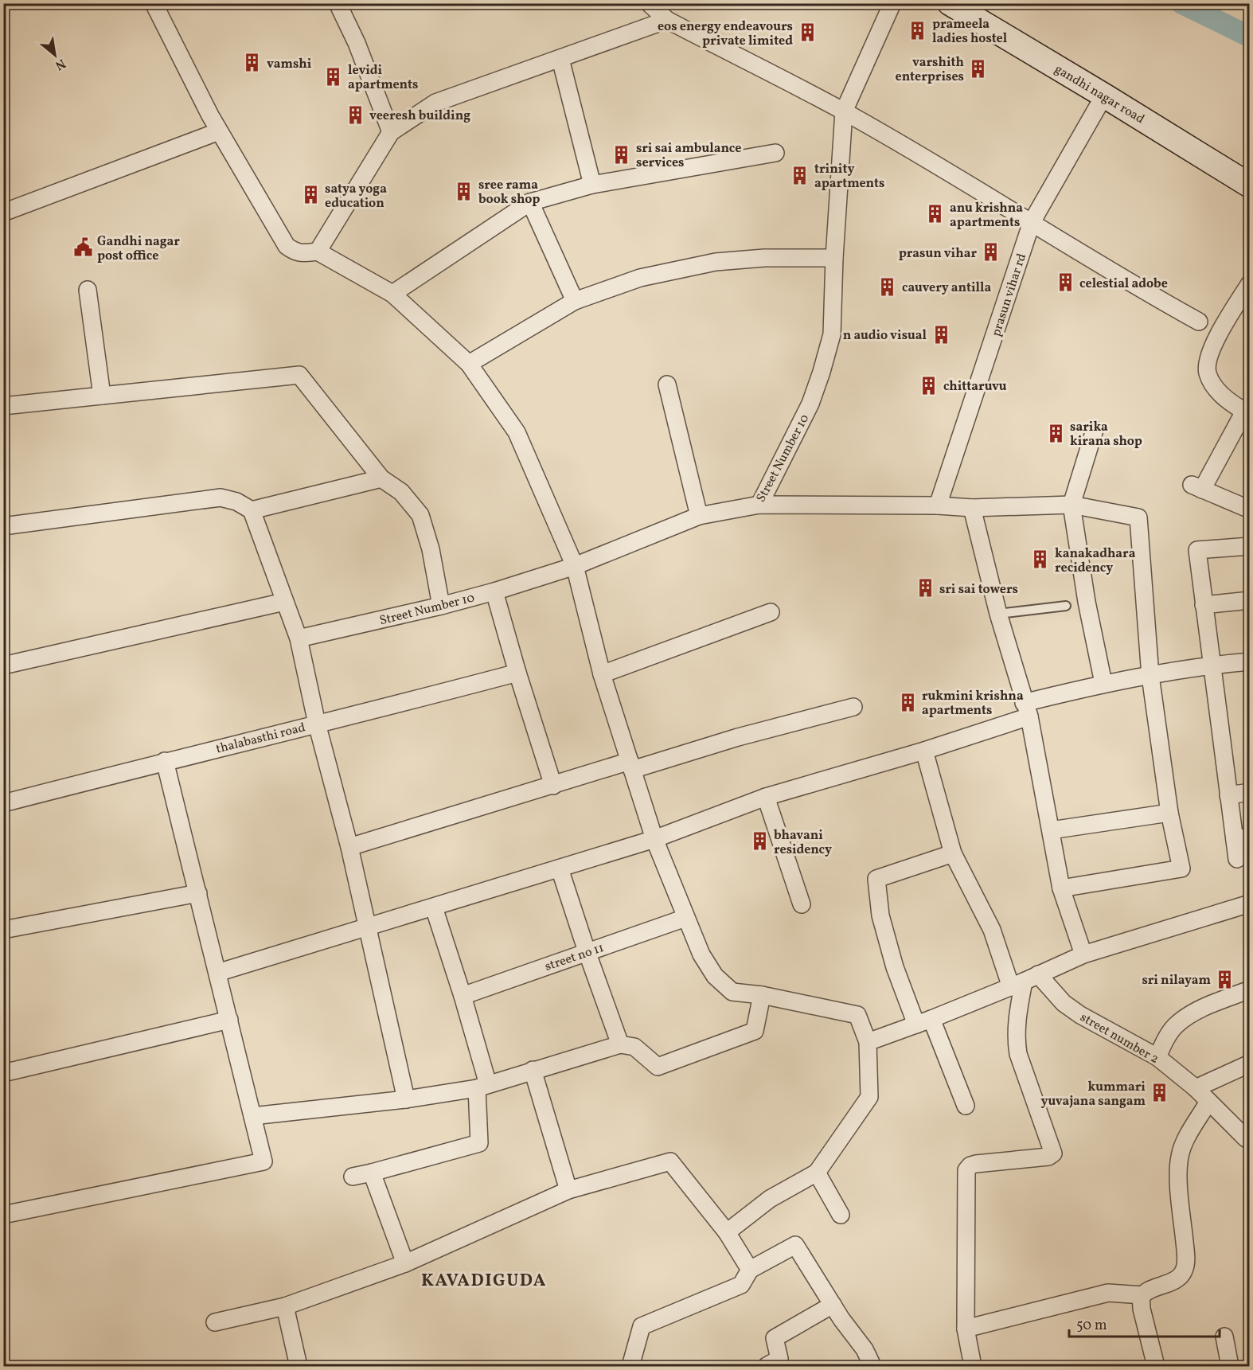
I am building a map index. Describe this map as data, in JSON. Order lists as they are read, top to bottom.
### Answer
{
  "streets": {
    "main road": ["gandhi nagar road"],
    "street": [
      "prasun vihar rd",
      "Street Number 10",
      "thalabasthi road",
      "street no 11",
      "street number 2"
    ]
  },
  "crossings": [
    ["gandhi nagar road", "prasun vihar rd"]
  ],
  "districts": ["KAVADIGUDA"],
  "places": {
    "building": [
      "prameela ladies hostel",
      "eos energy endeavours private limited",
      "vamshi",
      "varshith enterprises",
      "levidi apartments",
      "veeresh building",
      "sri sai ambulance services",
      "trinity apartments",
      "sree rama book shop",
      "satya yoga education",
      "anu krishna apartments",
      "prasun vihar",
      "celestial adobe",
      "cauvery antilla",
      "n audio visual",
      "chittaruvu",
      "sarika kirana shop",
      "kanakadhara recidency",
      "sri sai towers",
      "rukmini krishna apartments",
      "bhavani residency",
      "sri nilayam",
      "kummari yuvajana sangam"
    ],
    "public building": ["Gandhi nagar post office"]
  },
  "scale_bar": "50 m",
  "north": "bottom right"
}
